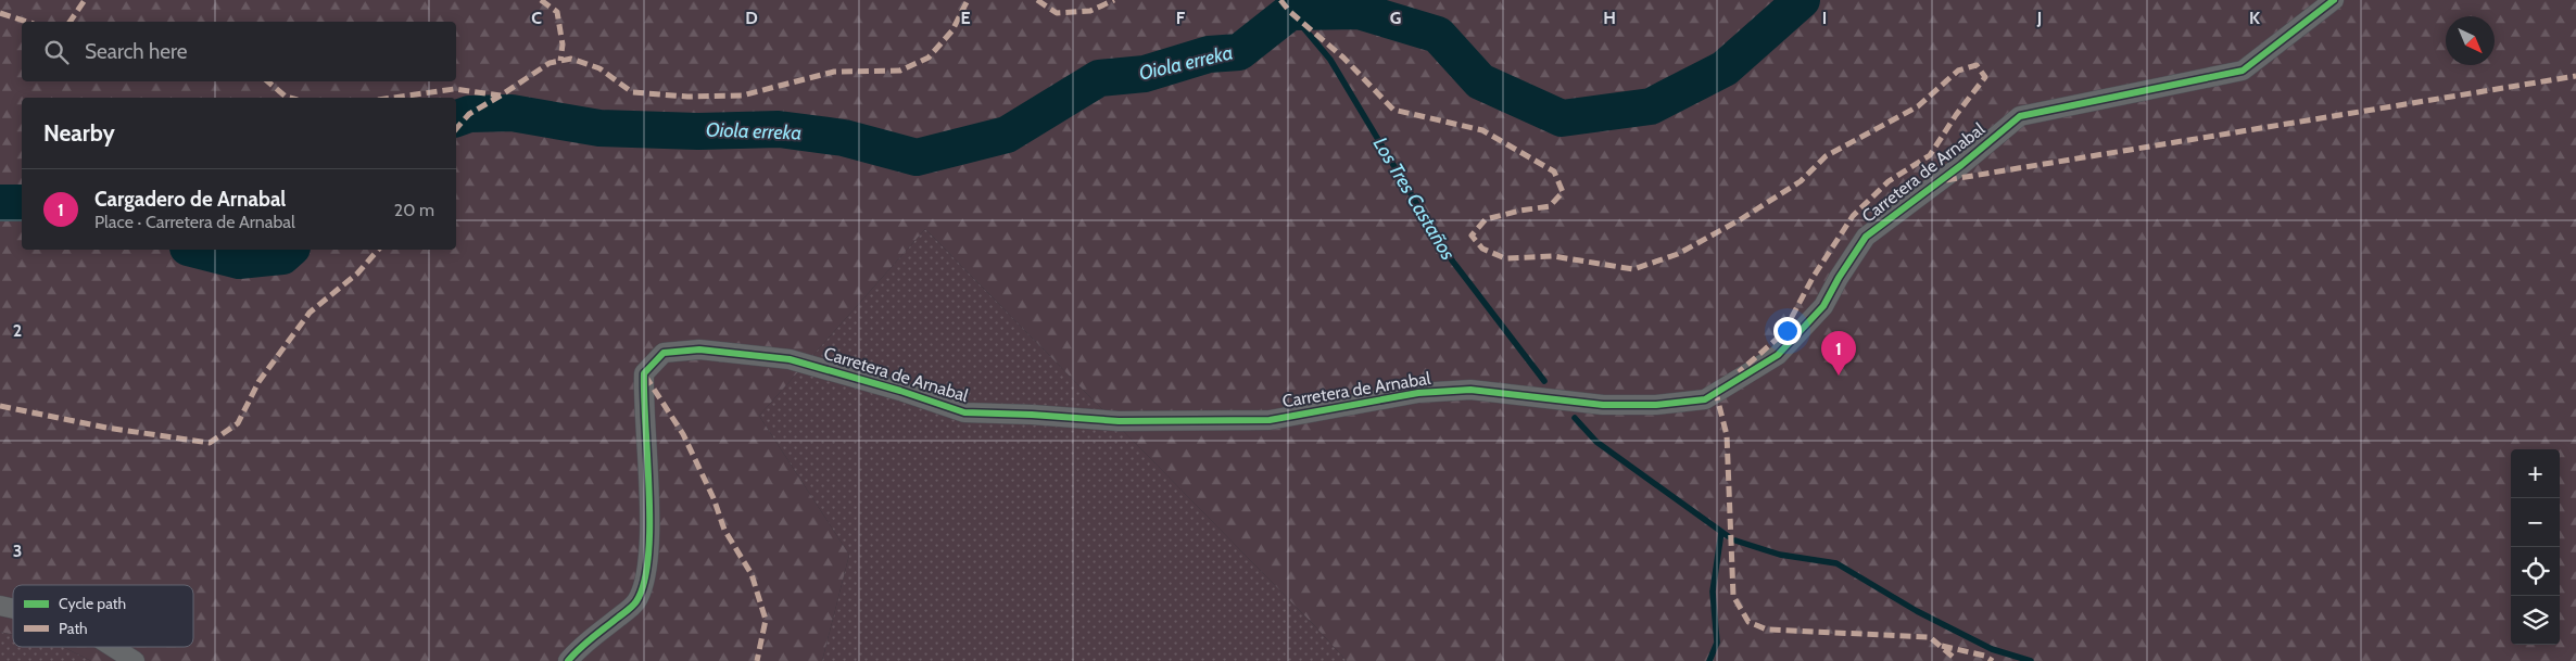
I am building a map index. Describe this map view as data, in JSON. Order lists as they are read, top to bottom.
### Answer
{
  "streets": {
    "street": ["Carretera de Arnabal"]
  },
  "water": ["Oiola erreka", "Los Tres Castaños"],
  "legend": ["Cycle path", "Path"],
  "north": "bottom right",
  "page": {
    "search": "Search here",
    "heading": "Nearby",
    "list": [
      {
        "mark": "1",
        "name": "Cargadero de Arnabal",
        "note": "Place · Carretera de Arnabal",
        "value": "20 m"
      }
    ],
    "pins": "1",
    "map_buttons": ["+", "−"]
  },
  "grid": {
    "columns": [
      "C",
      "D",
      "E",
      "F",
      "G",
      "H",
      "I",
      "J",
      "K"
    ],
    "rows": ["2", "3"]
  }
}
